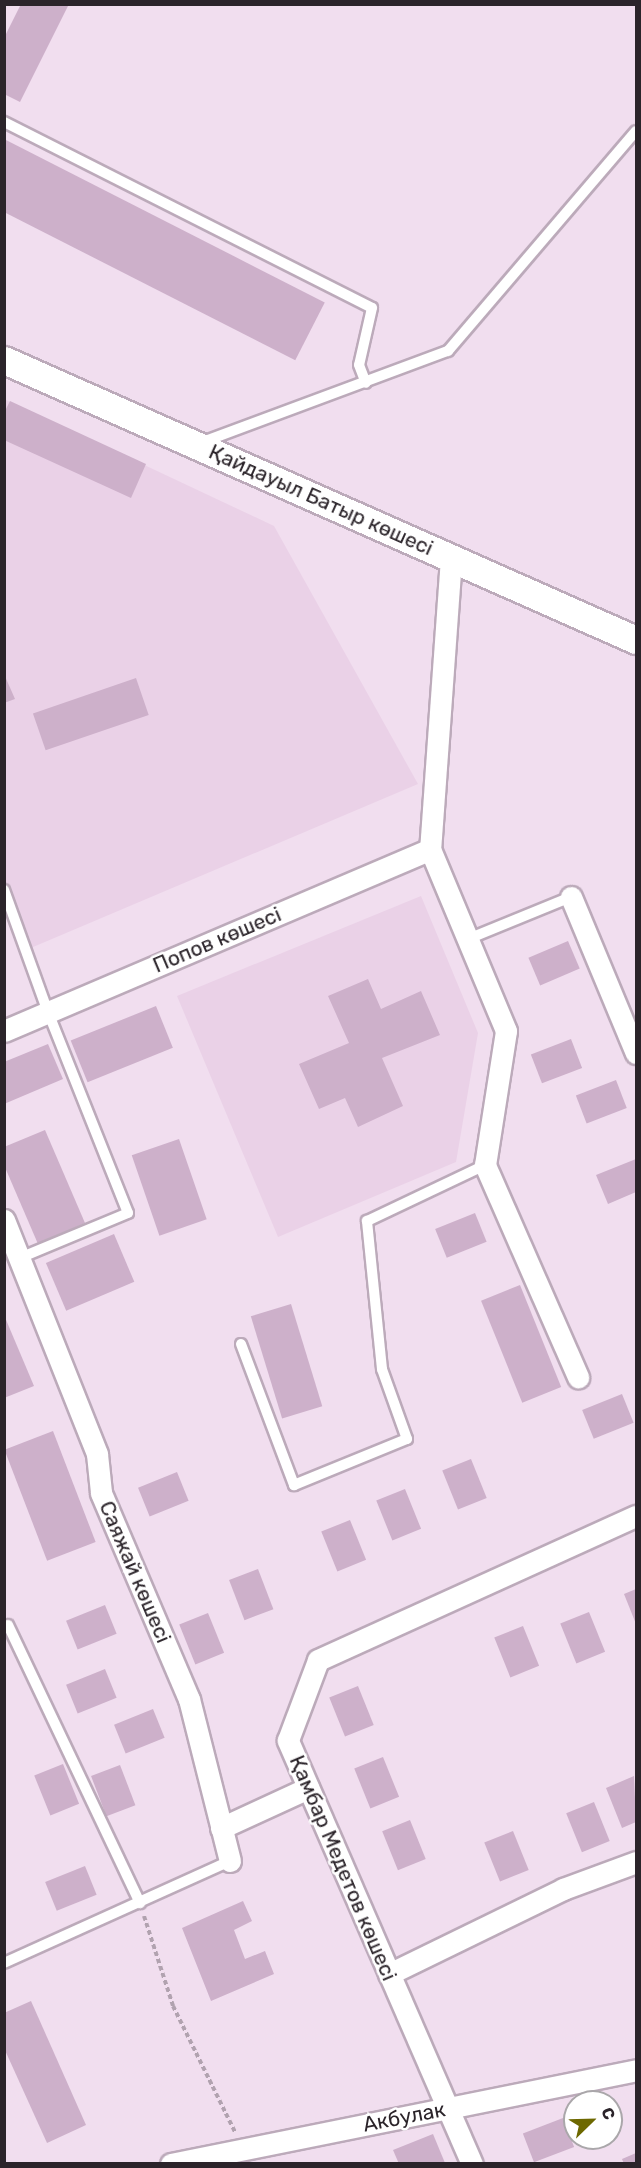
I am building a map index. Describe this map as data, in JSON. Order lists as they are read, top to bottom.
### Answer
{
  "streets": {
    "street": [
      "Қайдауыл Батыр көшесі",
      "Попов көшесі",
      "Саяжай көшесі",
      "Қамбар Медетов көшесі",
      "Акбулак"
    ]
  },
  "crossings": [
    ["Қамбар Медетов көшесі", "Акбулак"]
  ],
  "north": "top right"
}
